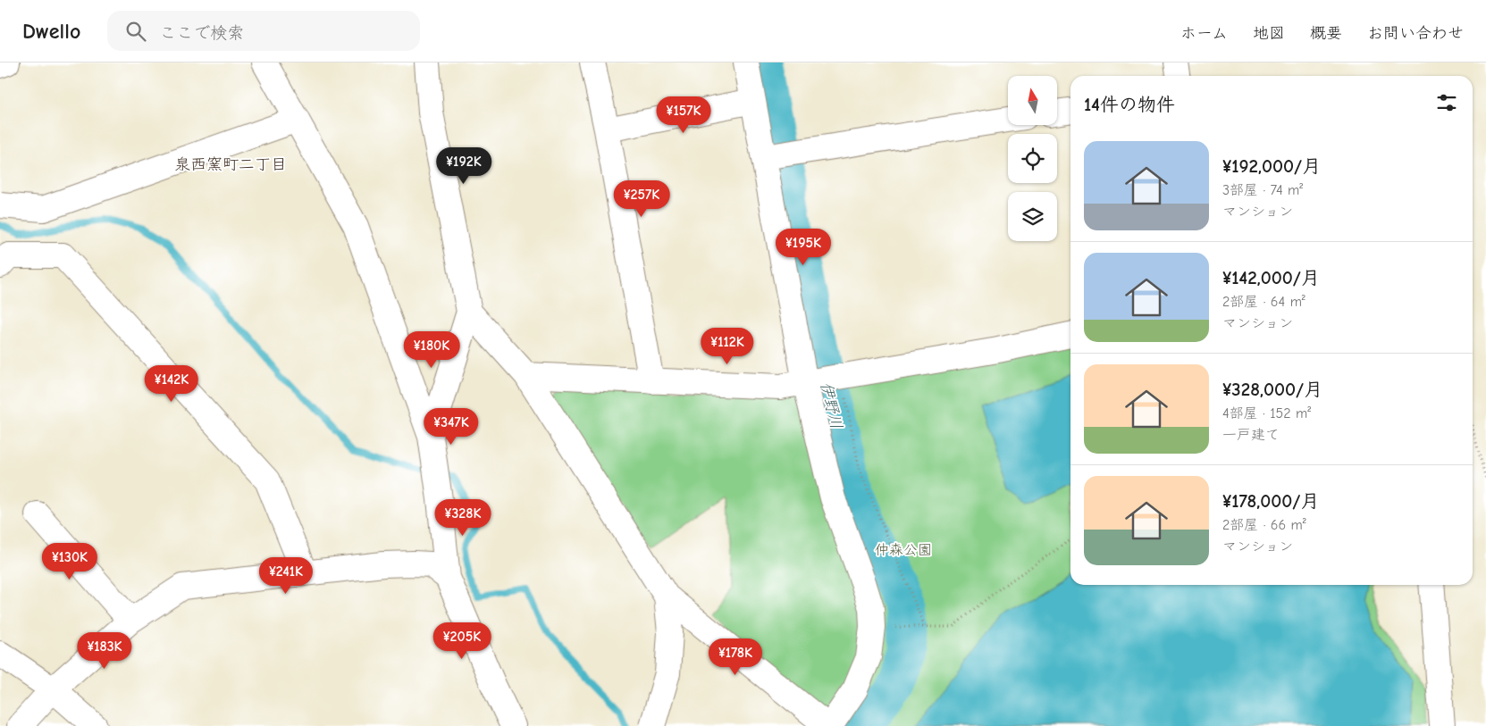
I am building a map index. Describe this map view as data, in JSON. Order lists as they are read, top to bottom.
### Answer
{
  "districts": ["泉西窯町二丁目"],
  "water": ["伊野川"],
  "parks": ["仲森公園"],
  "north": "top",
  "page": {
    "header": "Dwello",
    "search": "ここで検索",
    "nav": [
      "ホーム",
      "地図",
      "概要",
      "お問い合わせ"
    ],
    "heading": "14件の物件",
    "price": [
      "¥157K",
      "¥192K",
      "¥257K",
      "¥195K",
      "¥112K",
      "¥180K",
      "¥142K",
      "¥347K",
      "¥328K",
      "¥130K",
      "¥241K",
      "¥205K",
      "¥183K",
      "¥178K"
    ],
    "list": [
      {
        "name": "¥192,000/月",
        "note": "3部屋 · 74 m² · マンション"
      },
      {
        "name": "¥142,000/月",
        "note": "2部屋 · 64 m² · マンション"
      },
      {
        "name": "¥328,000/月",
        "note": "4部屋 · 152 m² · 一戸建て"
      },
      {
        "name": "¥178,000/月",
        "note": "2部屋 · 66 m² · マンション"
      }
    ]
  }
}
